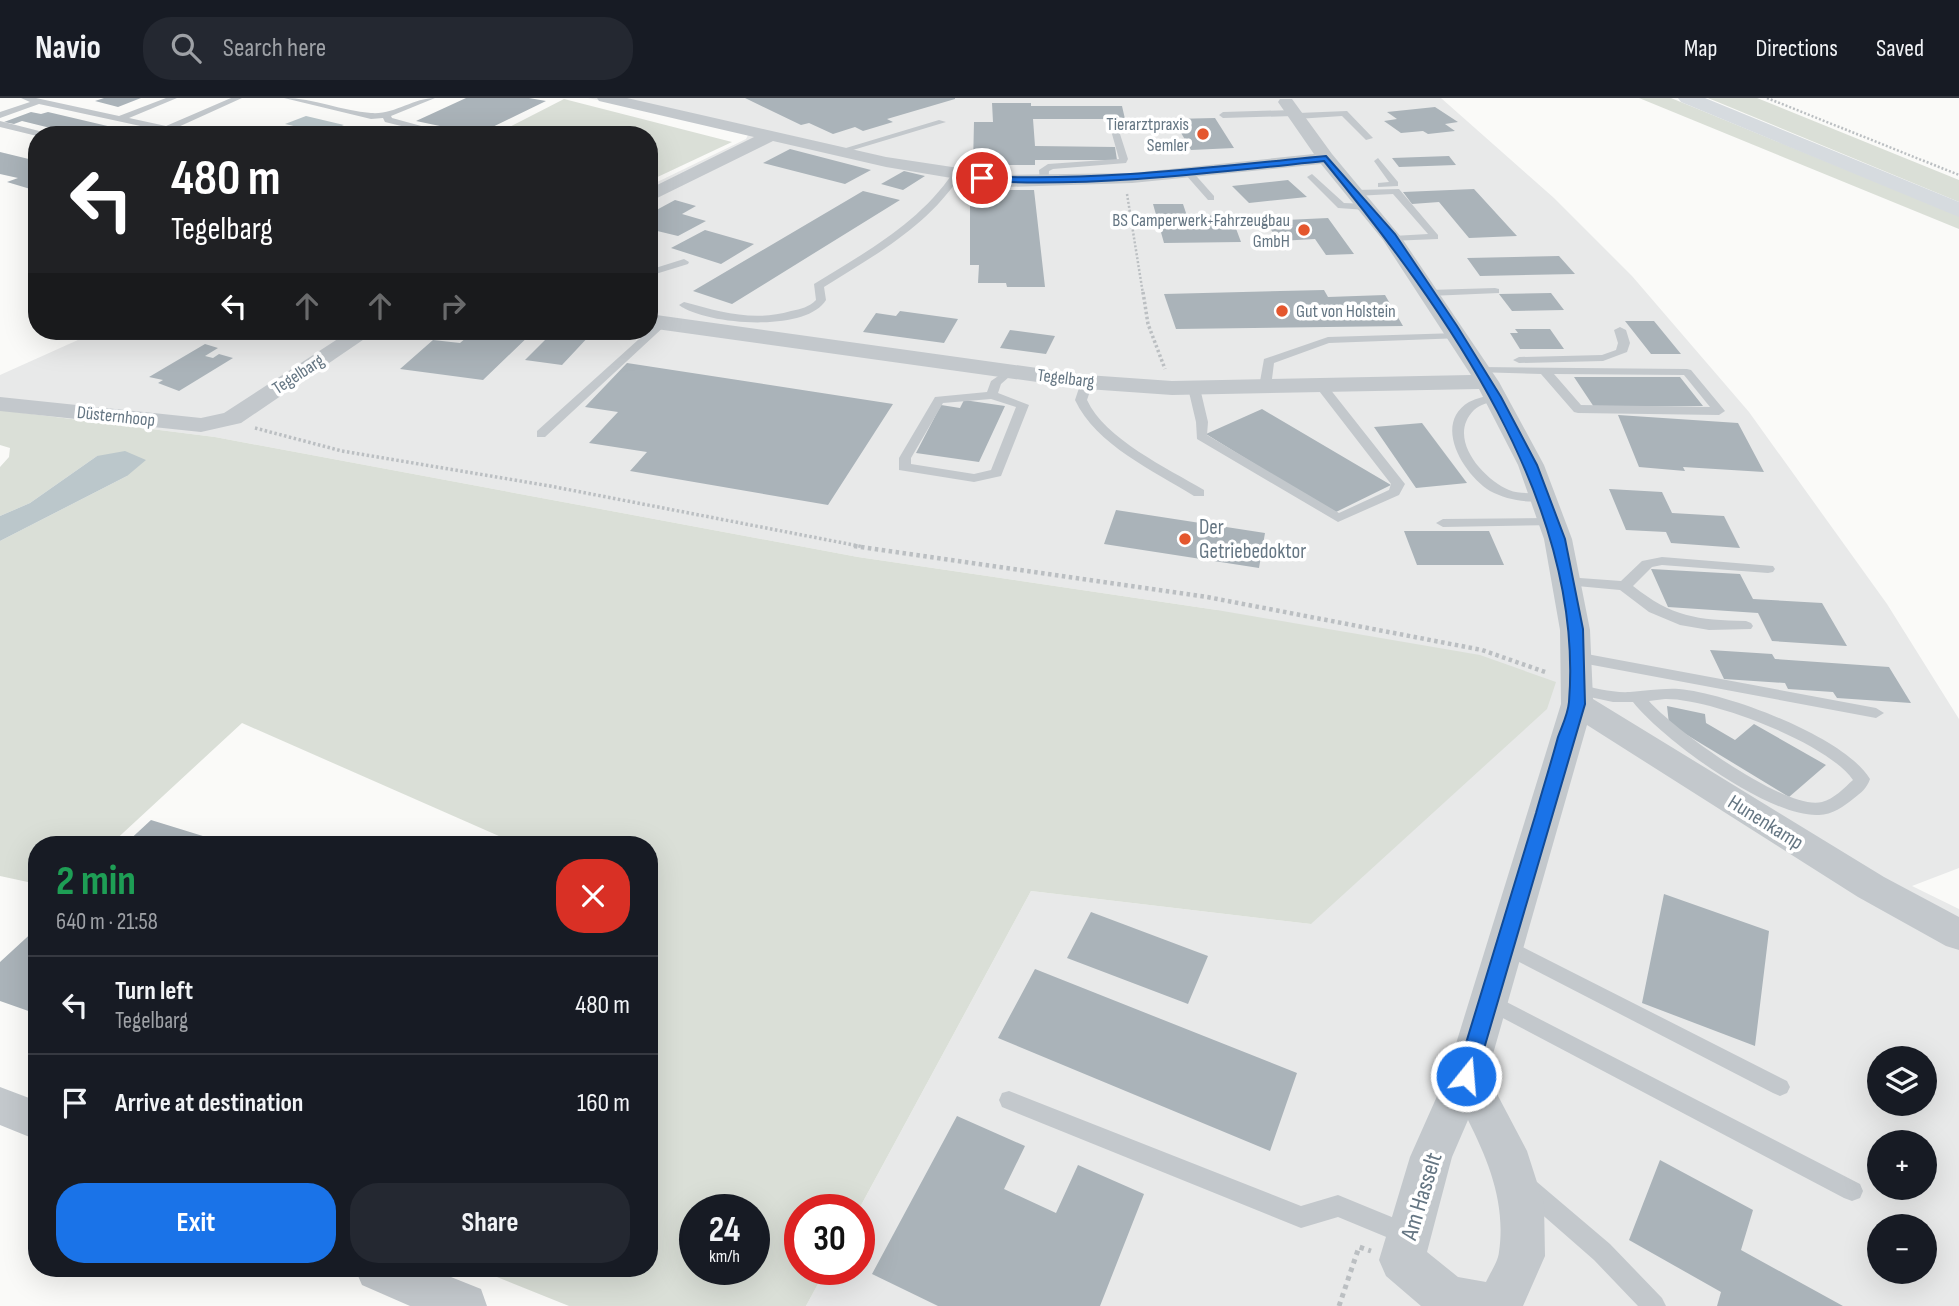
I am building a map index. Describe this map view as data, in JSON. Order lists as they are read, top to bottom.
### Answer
{
  "streets": {
    "street": [
      "Tegelbarg",
      "Düsternhoop",
      "Hunenkamp",
      "Am Hasselt"
    ]
  },
  "crossings": [
    ["Tegelbarg", "Düsternhoop"],
    ["Tegelbarg", "Am Hasselt"],
    ["Hunenkamp", "Am Hasselt"]
  ],
  "places": [
    "Tierarztpraxis Semler",
    "BS Camperwerk-Fahrzeugbau GmbH",
    "Gut von Holstein",
    "Der Getriebedoktor"
  ],
  "page": {
    "header": "Navio",
    "search": "Search here",
    "nav": ["Map", "Directions", "Saved"],
    "turn": ["480 m", "Tegelbarg"],
    "heading": ["2 min", "640 m · 21:58"],
    "list": [
      {
        "name": "Turn left",
        "note": "Tegelbarg",
        "value": "480 m"
      },
      {
        "name": "Arrive at destination",
        "value": "160 m"
      }
    ],
    "map_buttons": ["+", "−"],
    "buttons": ["Exit", "Share"],
    "speed": "24 km/h",
    "limit": "30"
  }
}
